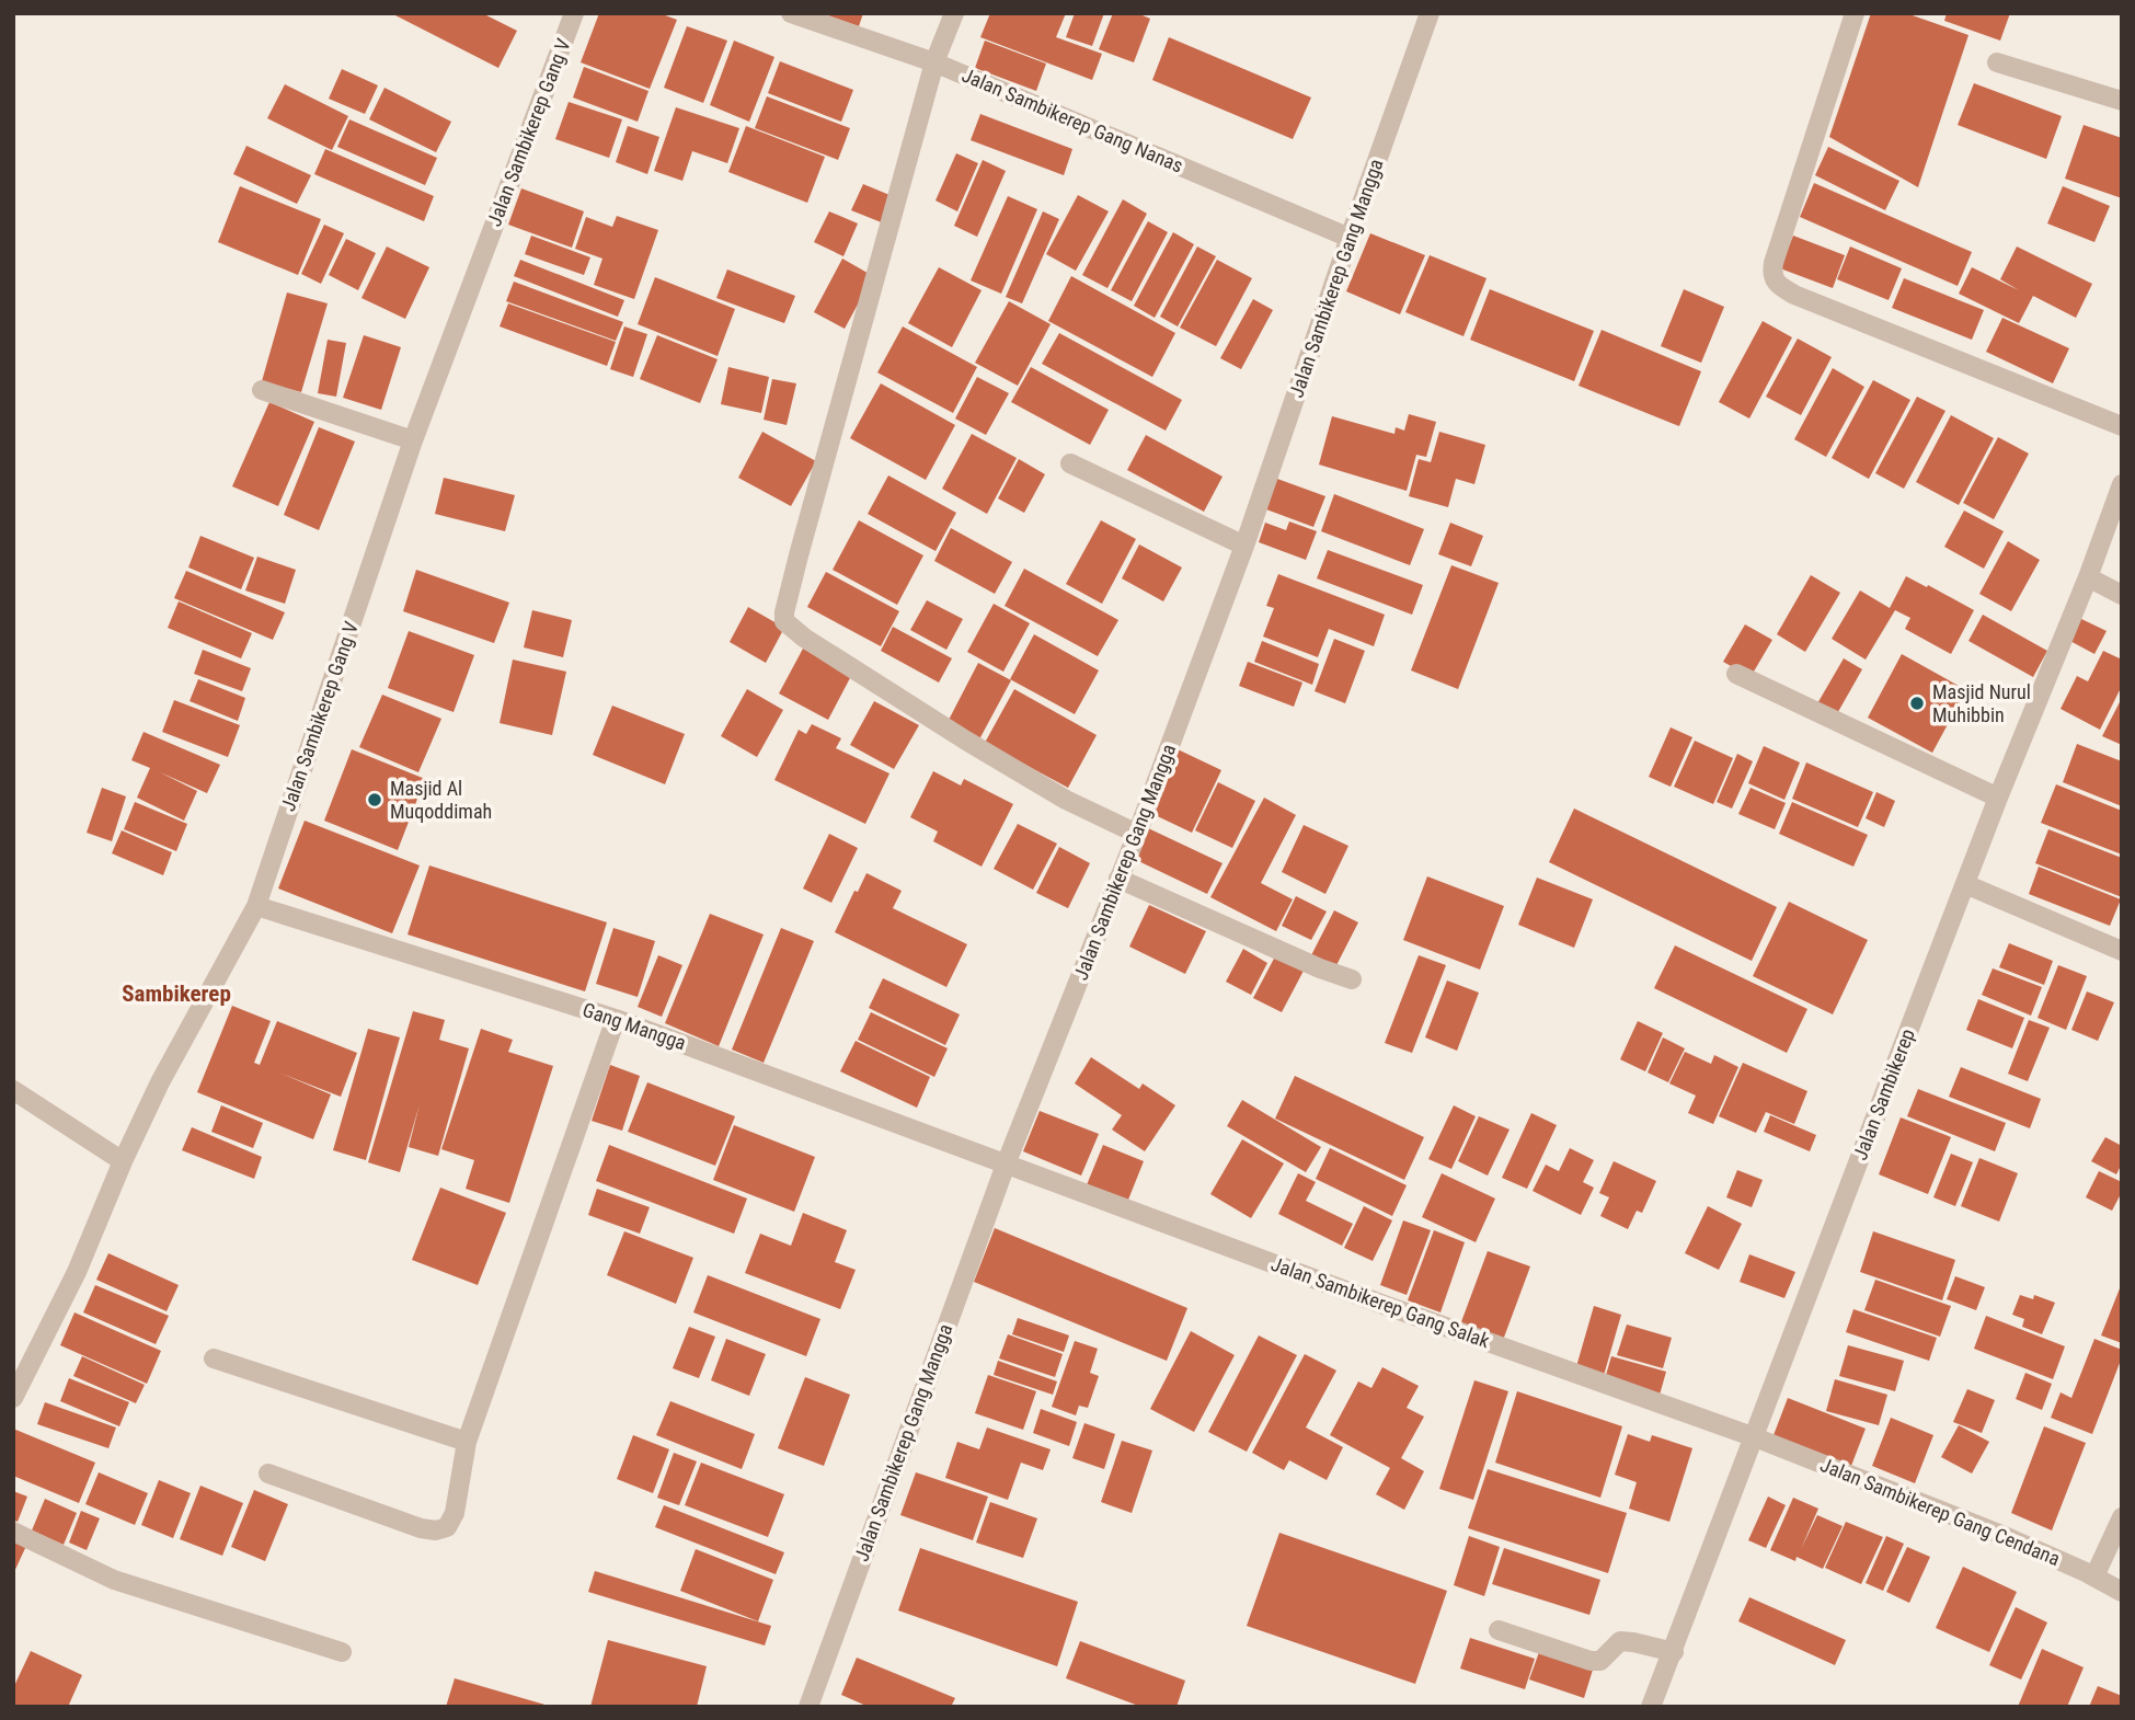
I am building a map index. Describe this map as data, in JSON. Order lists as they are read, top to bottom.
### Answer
{
  "streets": {
    "street": [
      "Jalan Sambikerep Gang Nanas",
      "Jalan Sambikerep Gang V",
      "Jalan Sambikerep Gang Mangga",
      "Gang Mangga",
      "Jalan Sambikerep",
      "Jalan Sambikerep Gang Salak",
      "Jalan Sambikerep Gang Cendana"
    ]
  },
  "crossings": [
    ["Jalan Sambikerep Gang Nanas", "Jalan Sambikerep Gang Mangga"],
    ["Jalan Sambikerep Gang V", "Gang Mangga"],
    ["Jalan Sambikerep Gang Mangga", "Gang Mangga"],
    ["Jalan Sambikerep Gang Mangga", "Jalan Sambikerep Gang Salak"],
    ["Gang Mangga", "Jalan Sambikerep Gang Salak"],
    ["Jalan Sambikerep", "Jalan Sambikerep Gang Salak"],
    ["Jalan Sambikerep", "Jalan Sambikerep Gang Cendana"],
    ["Jalan Sambikerep Gang Salak", "Jalan Sambikerep Gang Cendana"]
  ],
  "districts": ["Sambikerep"],
  "places": ["Masjid Nurul Muhibbin", "Masjid Al Muqoddimah"]
}
